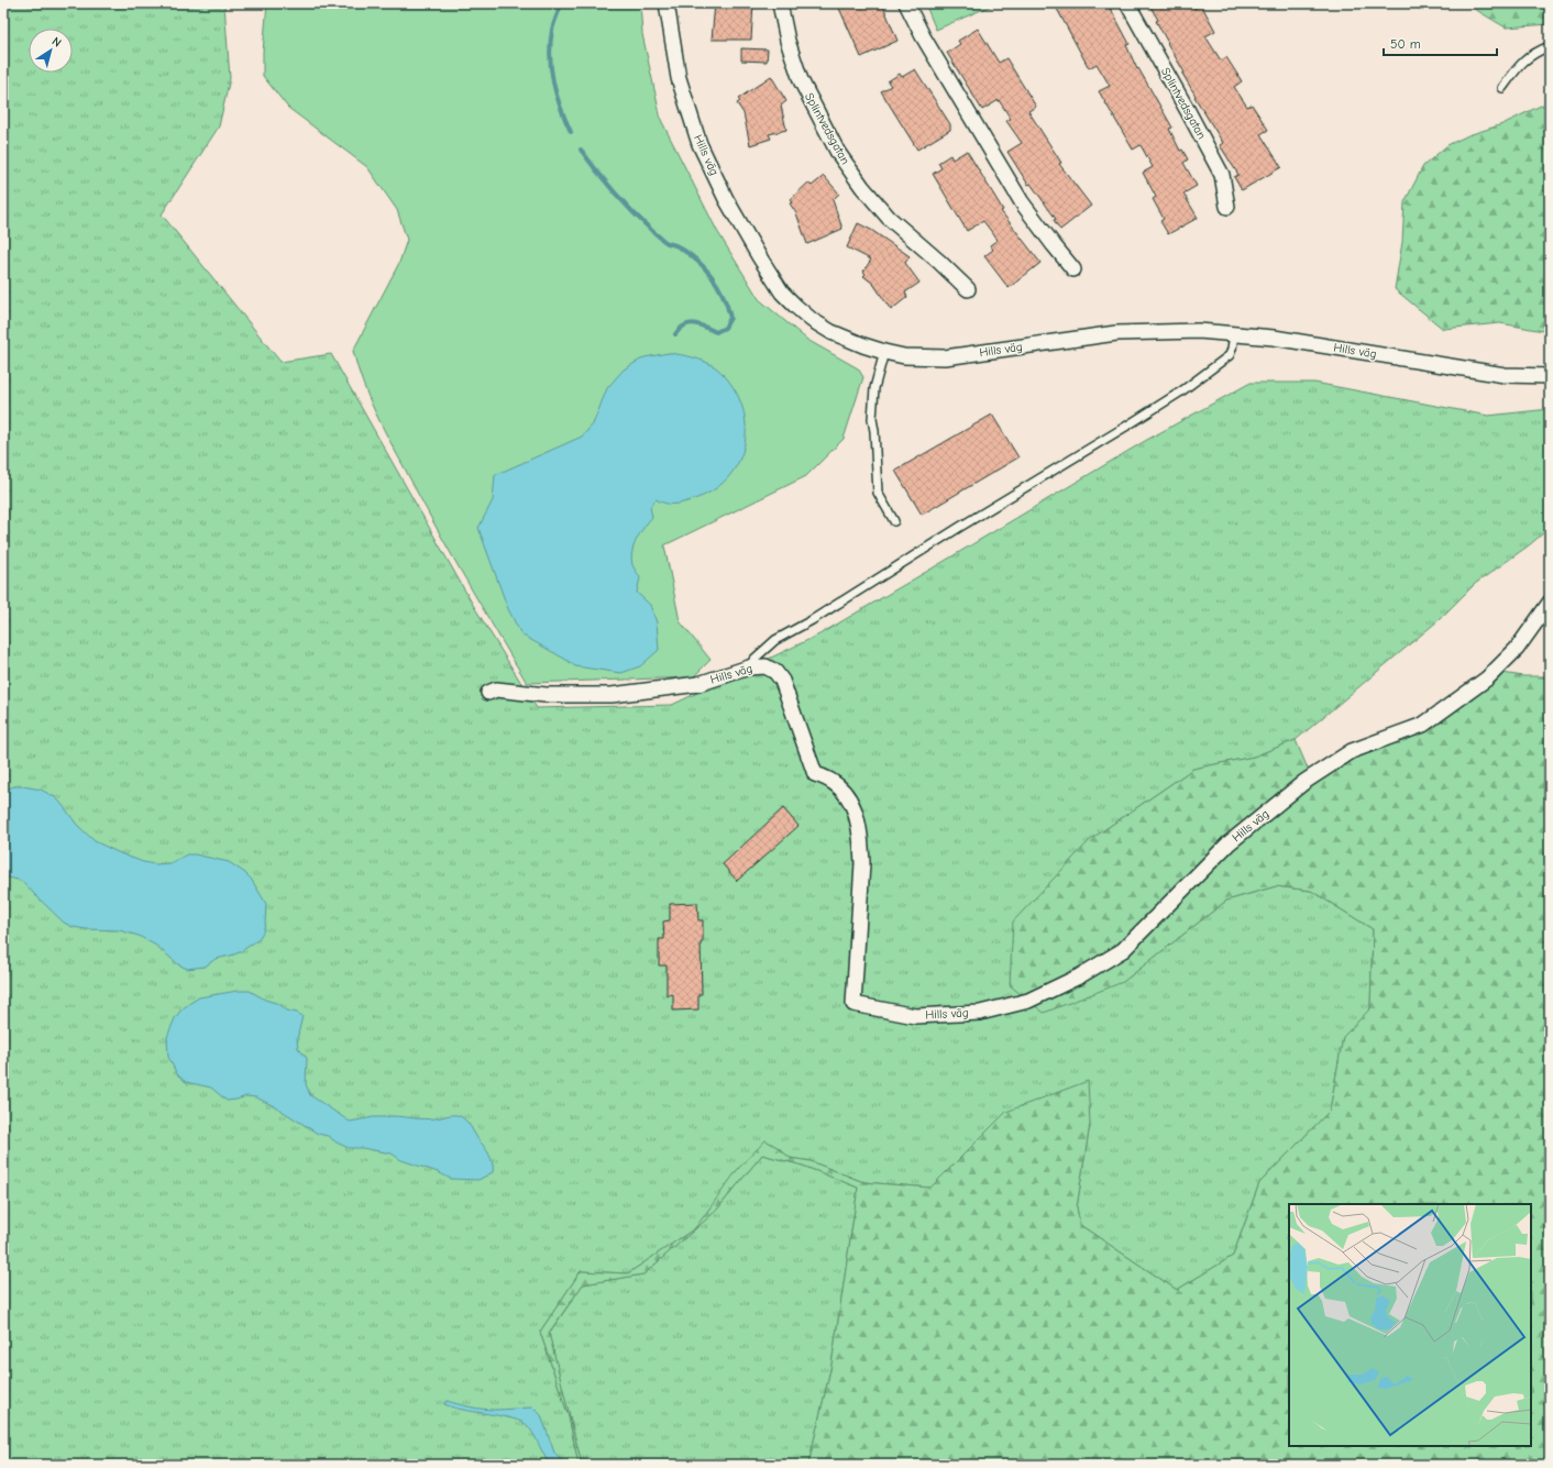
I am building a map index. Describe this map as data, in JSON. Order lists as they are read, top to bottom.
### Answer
{
  "streets": {
    "street": ["Splintvedsgatan", "Hills väg"]
  },
  "scale_bar": "50 m",
  "north": "top right"
}
